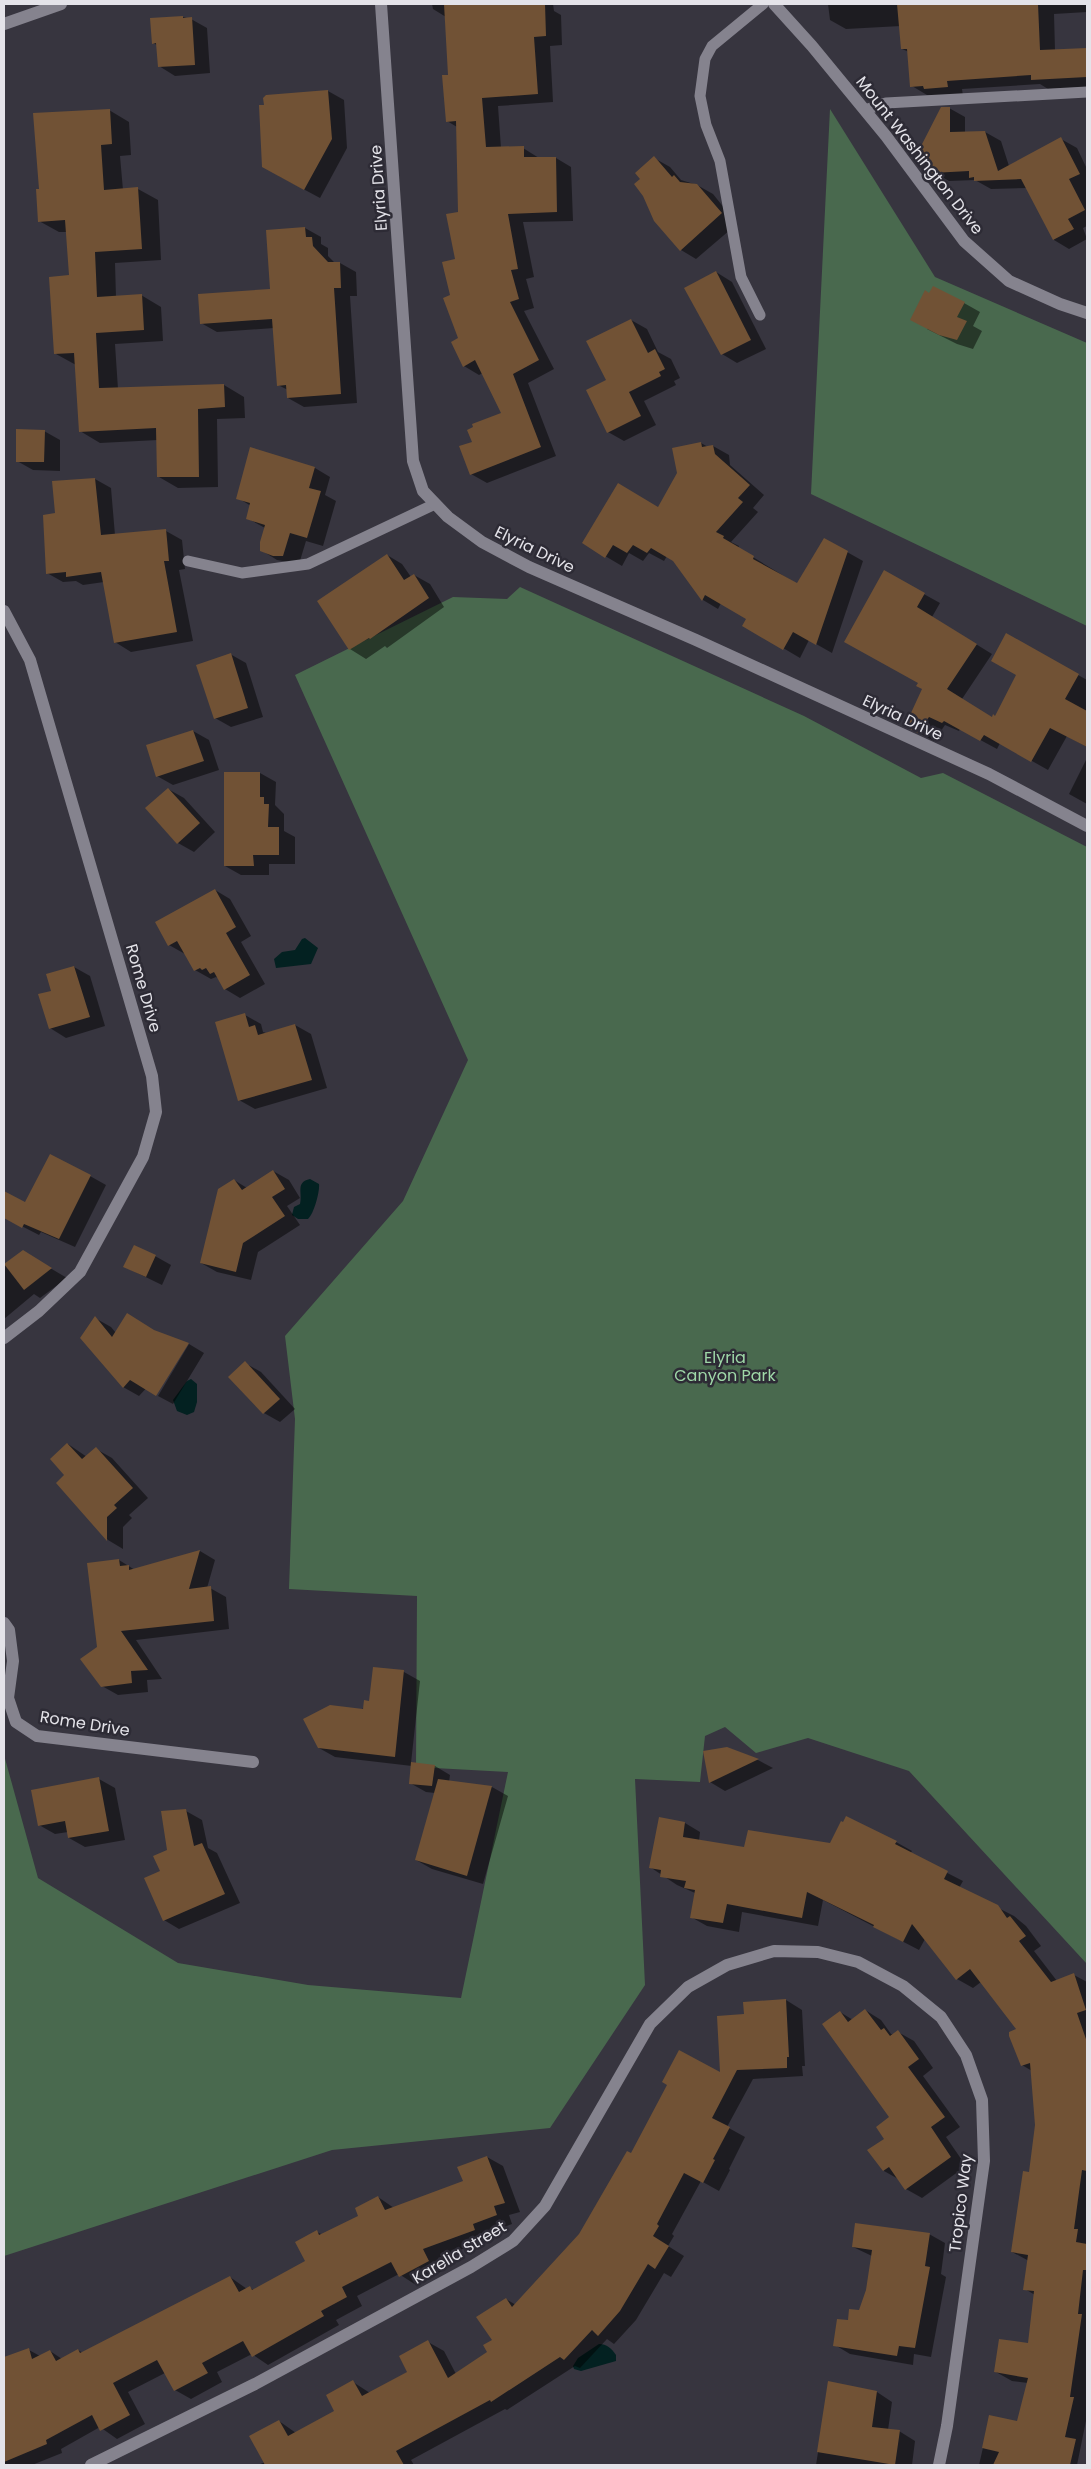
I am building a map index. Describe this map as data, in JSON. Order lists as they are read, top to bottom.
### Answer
{
  "streets": {
    "street": [
      "Mount Washington Drive",
      "Elyria Drive",
      "Rome Drive",
      "Tropico Way",
      "Karelia Street"
    ]
  },
  "crossings": [
    ["Tropico Way", "Karelia Street"]
  ],
  "parks": ["Elyria Canyon Park"]
}
